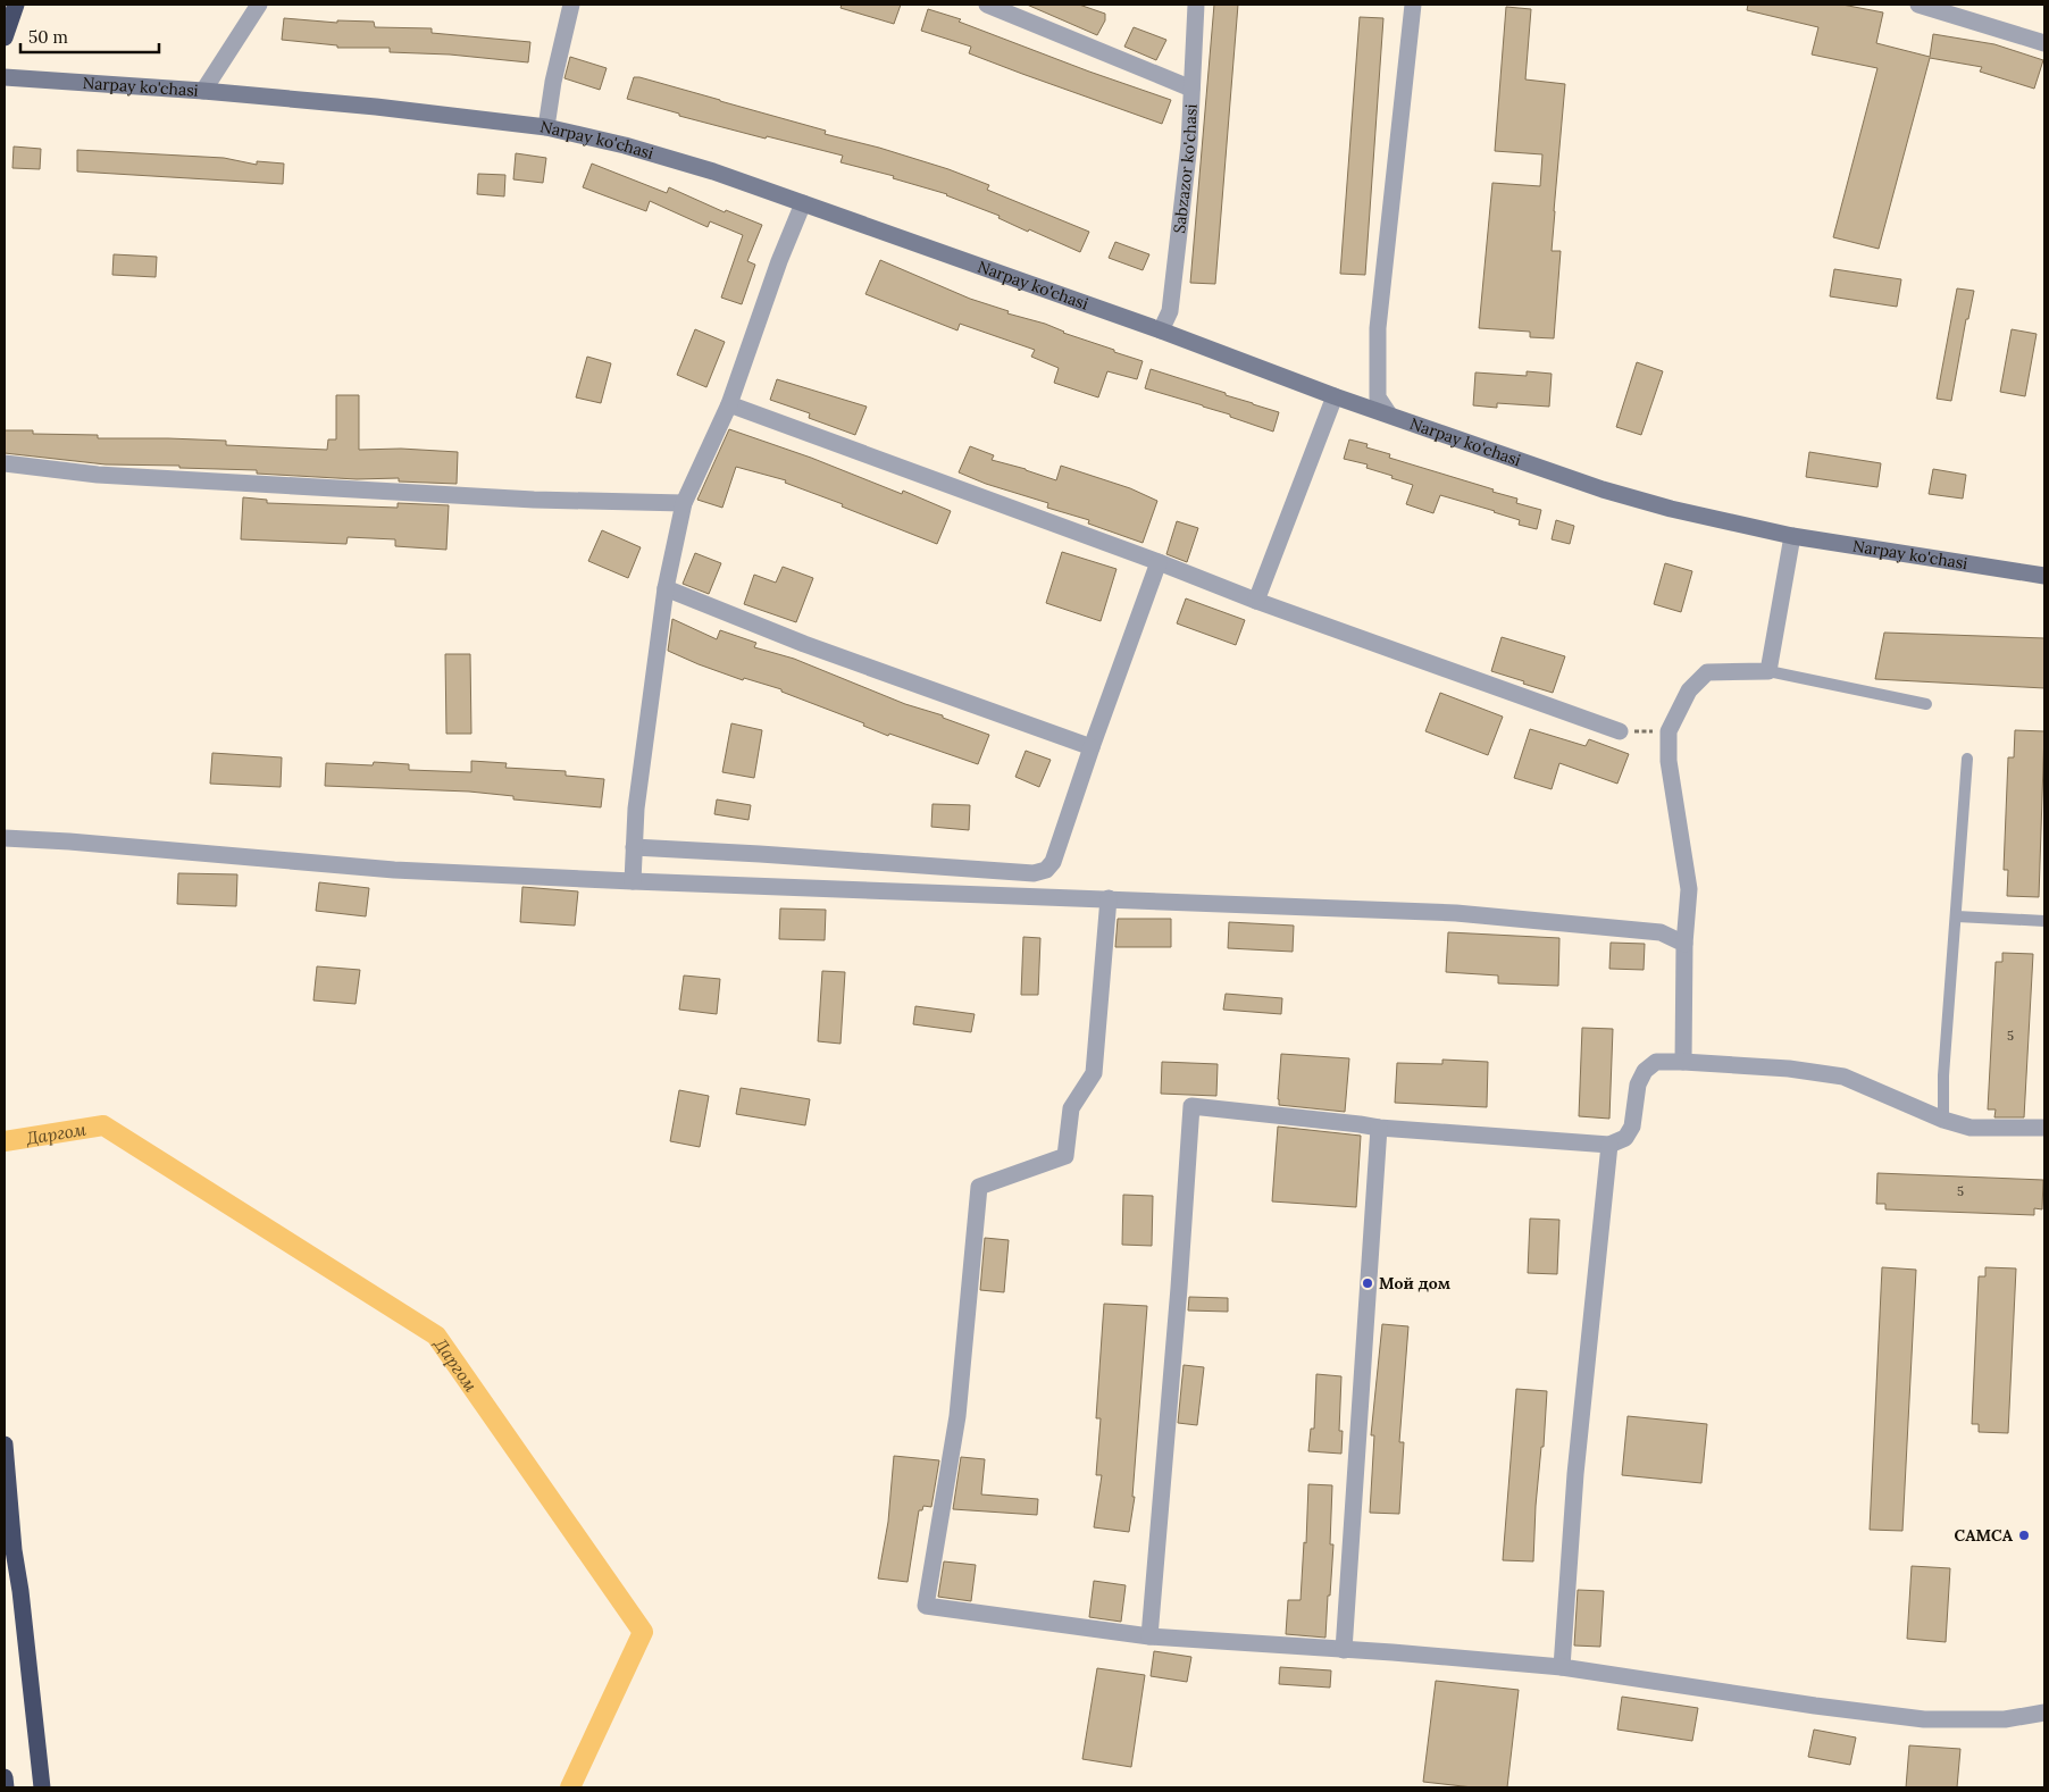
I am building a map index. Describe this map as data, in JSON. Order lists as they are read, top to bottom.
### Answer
{
  "streets": {
    "street": ["Narpay ko'chasi", "Sabzazor ko'chasi"]
  },
  "crossings": [
    ["Narpay ko'chasi", "Sabzazor ko'chasi"]
  ],
  "water": ["Даргом"],
  "places": ["Мой дом", "САМСА"],
  "house_numbers": ["5", "5"],
  "scale_bar": "50 m"
}
